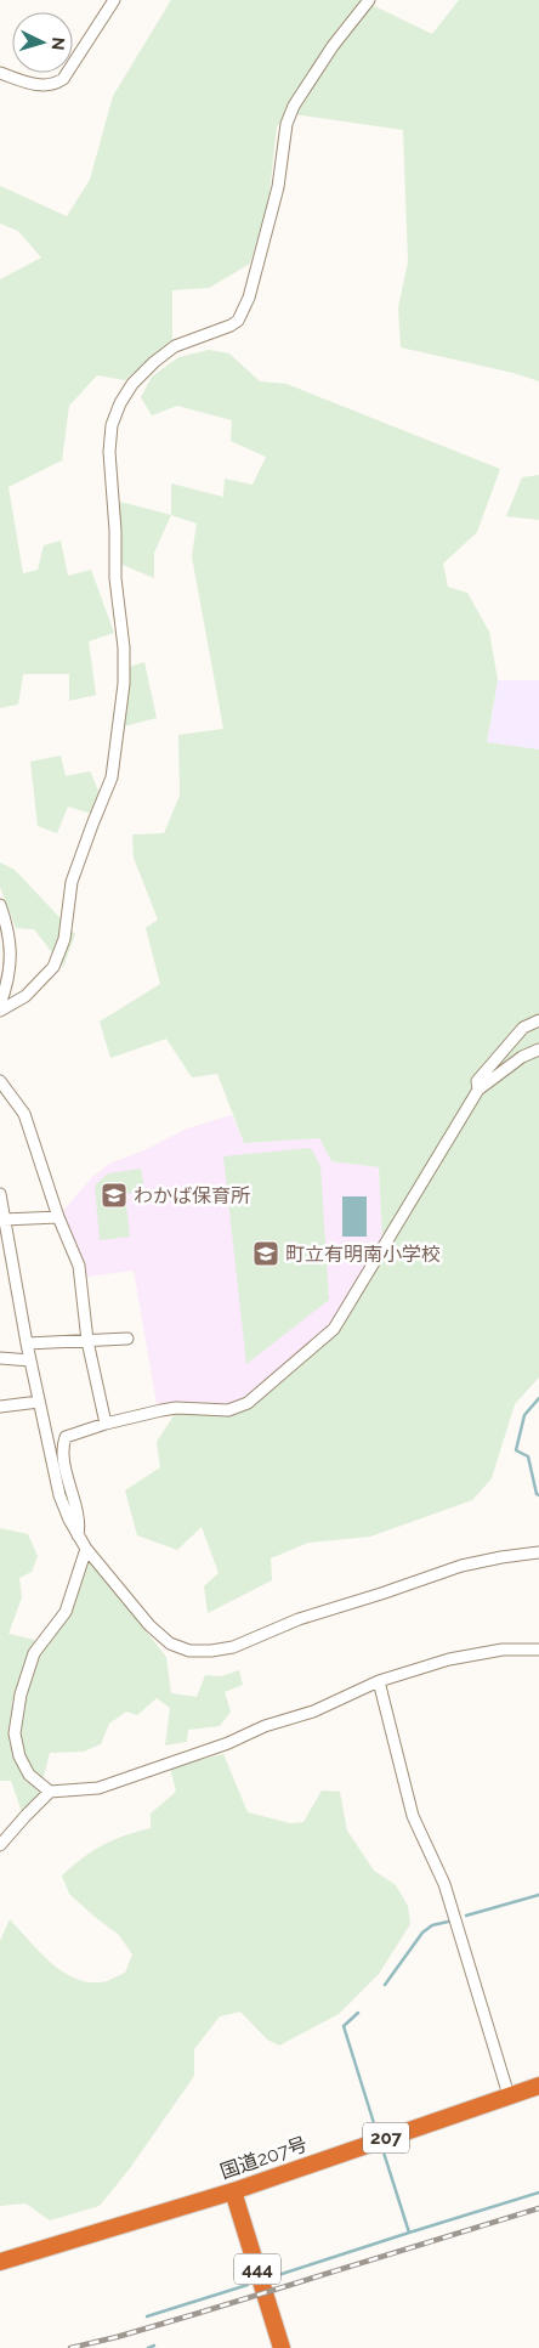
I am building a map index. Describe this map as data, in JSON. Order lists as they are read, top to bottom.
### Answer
{
  "streets": {
    "highway": ["207", "国道207号", "444"]
  },
  "crossings": [
    ["国道207号", "444"]
  ],
  "places": {
    "school or university": ["わかば保育所", "町立有明南小学校"]
  },
  "north": "right"
}
